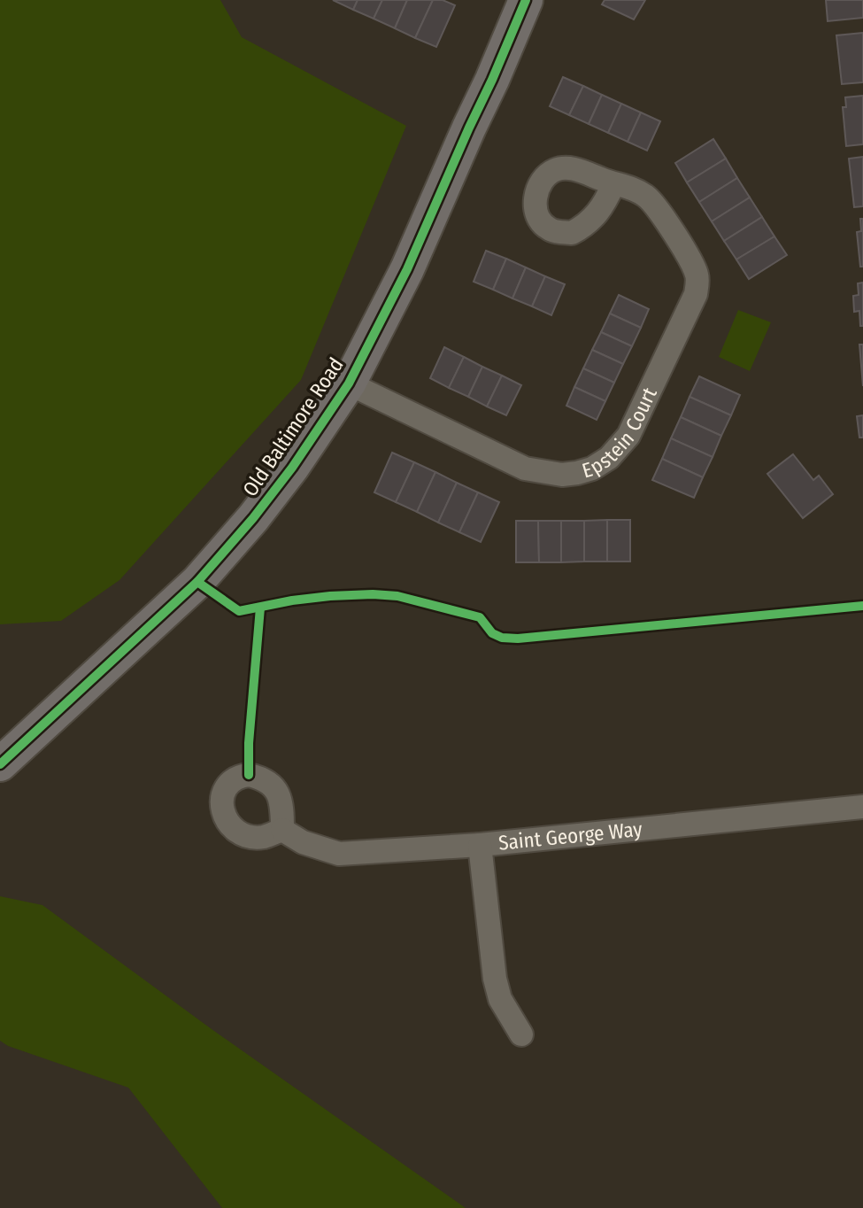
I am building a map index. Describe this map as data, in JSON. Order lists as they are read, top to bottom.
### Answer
{
  "streets": {
    "street": ["Old Baltimore Road", "Epstein Court", "Saint George Way"]
  },
  "crossings": [
    ["Old Baltimore Road", "Epstein Court"]
  ]
}
